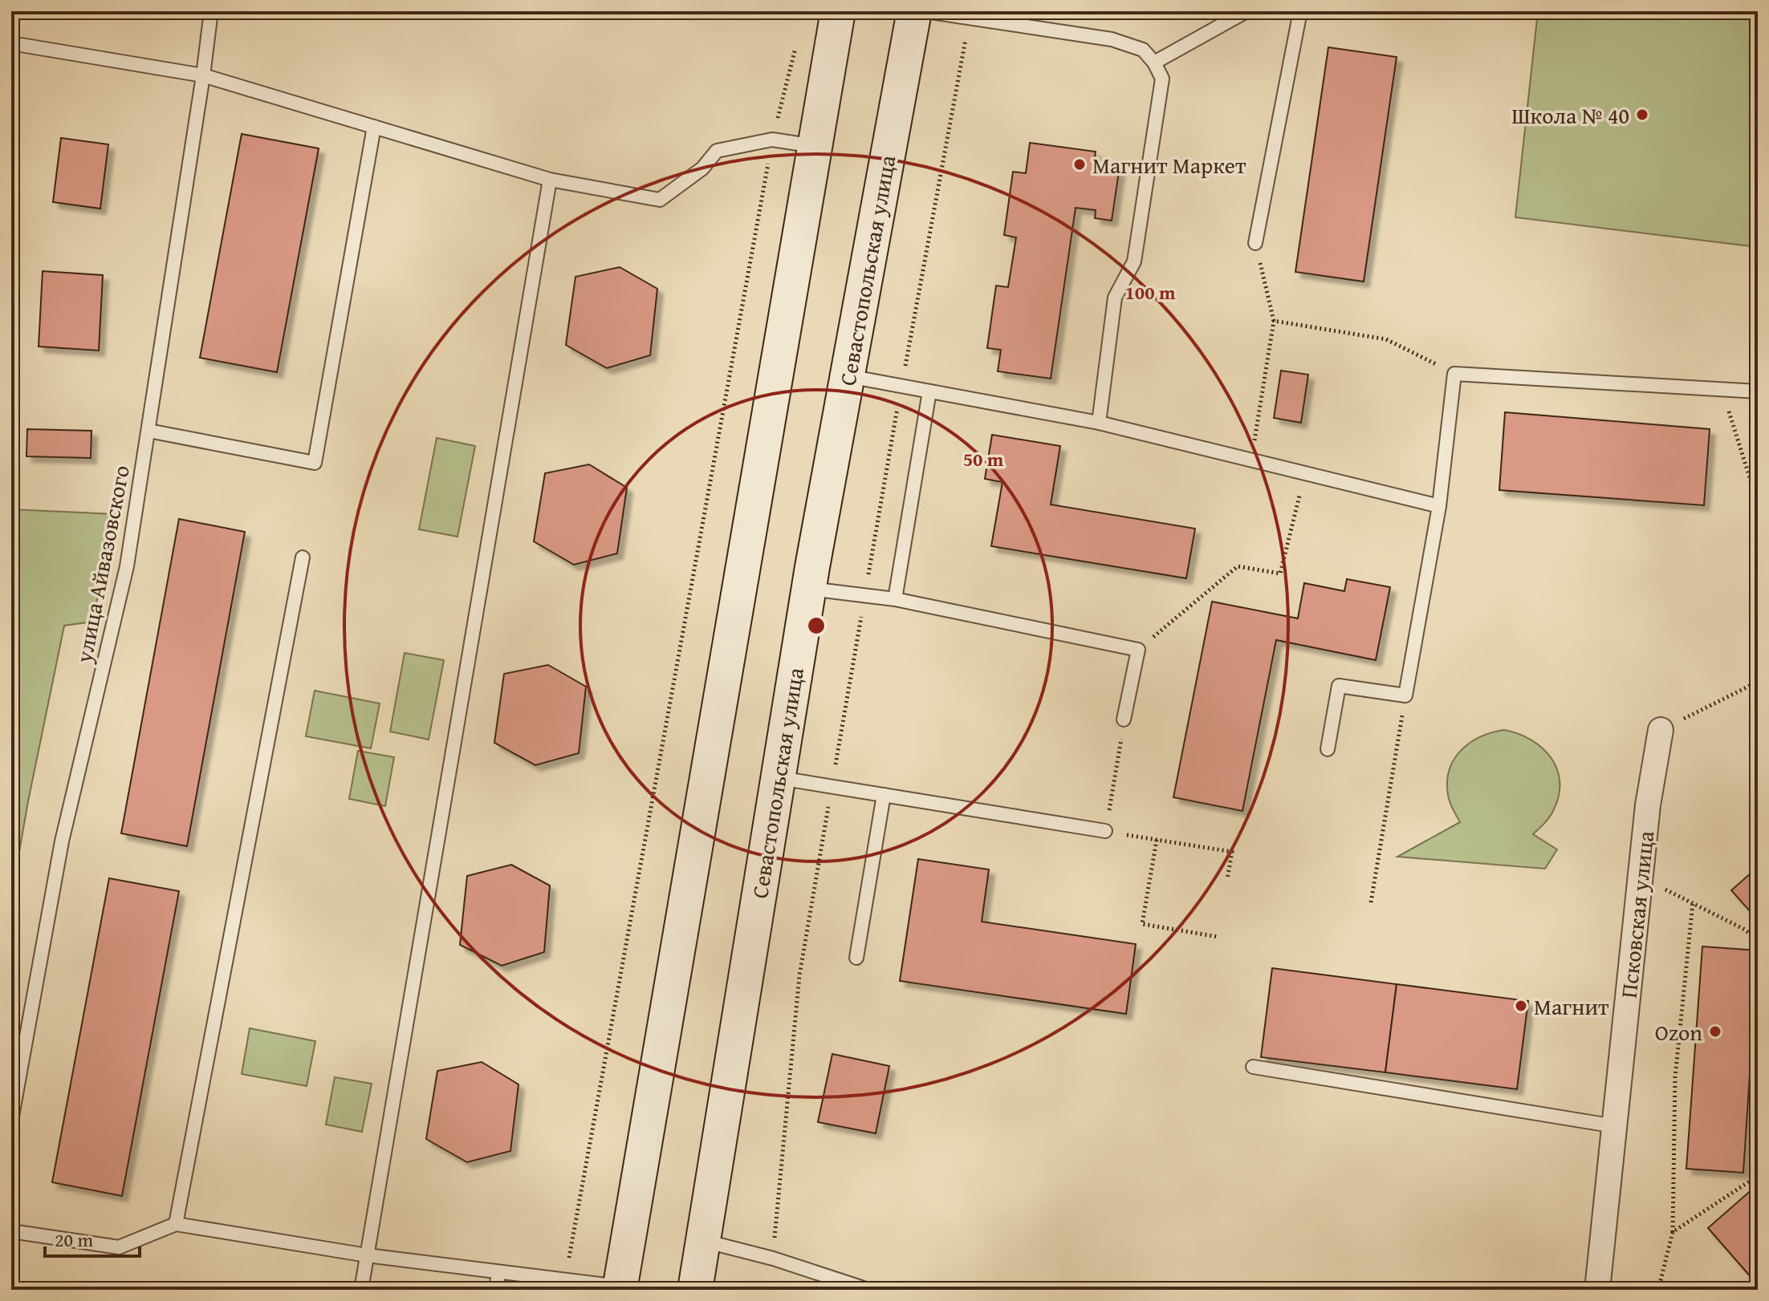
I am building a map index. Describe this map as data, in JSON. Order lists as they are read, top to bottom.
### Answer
{
  "streets": {
    "main road": ["Севастопольская улица"],
    "street": ["Псковская улица"],
    "lane": ["улица Айвазовского"]
  },
  "places": [
    "Школа № 40",
    "Магнит Маркет",
    "Магнит",
    "Ozon"
  ],
  "scale_bar": "20 m",
  "rings": ["100 m", "50 m"]
}
